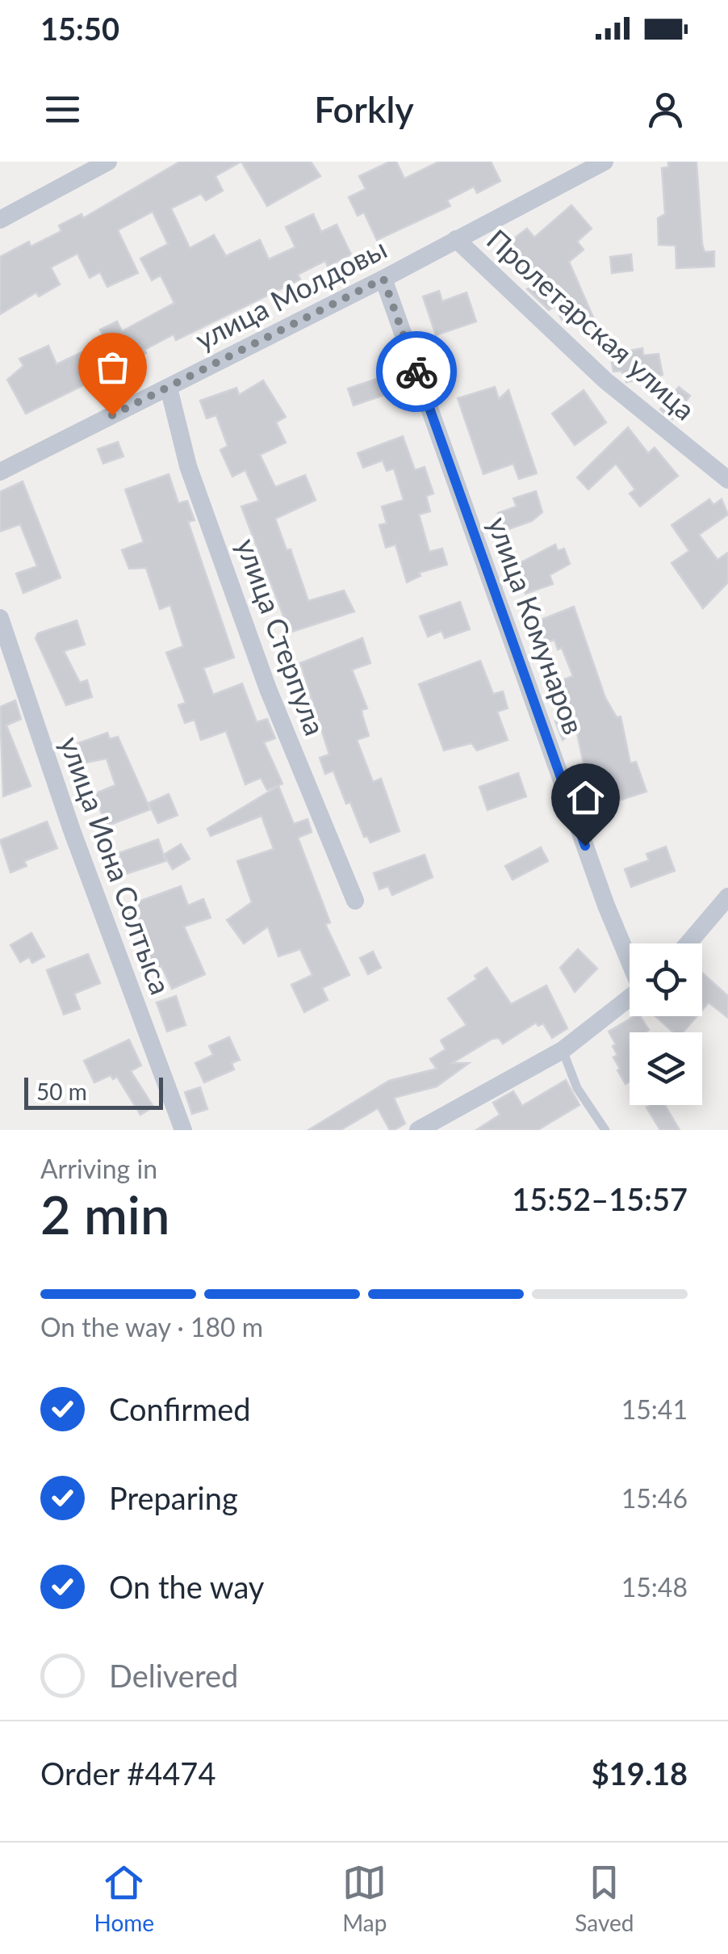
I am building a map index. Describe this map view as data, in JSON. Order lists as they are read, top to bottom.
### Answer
{
  "streets": {
    "street": [
      "улица Молдовы",
      "Пролетарская улица",
      "улица Комунаров",
      "улица Стерпула",
      "улица Иона Солтыса"
    ]
  },
  "crossings": [
    ["улица Молдовы", "Пролетарская улица"],
    ["улица Молдовы", "улица Комунаров"],
    ["улица Молдовы", "улица Стерпула"]
  ],
  "scale_bar": "50 m",
  "page": {
    "status": "15:50",
    "header": "Forkly",
    "scale": "50 m",
    "heading": ["2 min", "Arriving in", "15:52–15:57"],
    "panel": ["Order #4474", "$19.18"],
    "bar": "On the way · 180 m",
    "list": [
      ["Confirmed", "15:41"],
      ["Preparing", "15:46"],
      ["On the way", "15:48"],
      "Delivered"
    ],
    "tabs": ["Home", "Map", "Saved"]
  }
}
